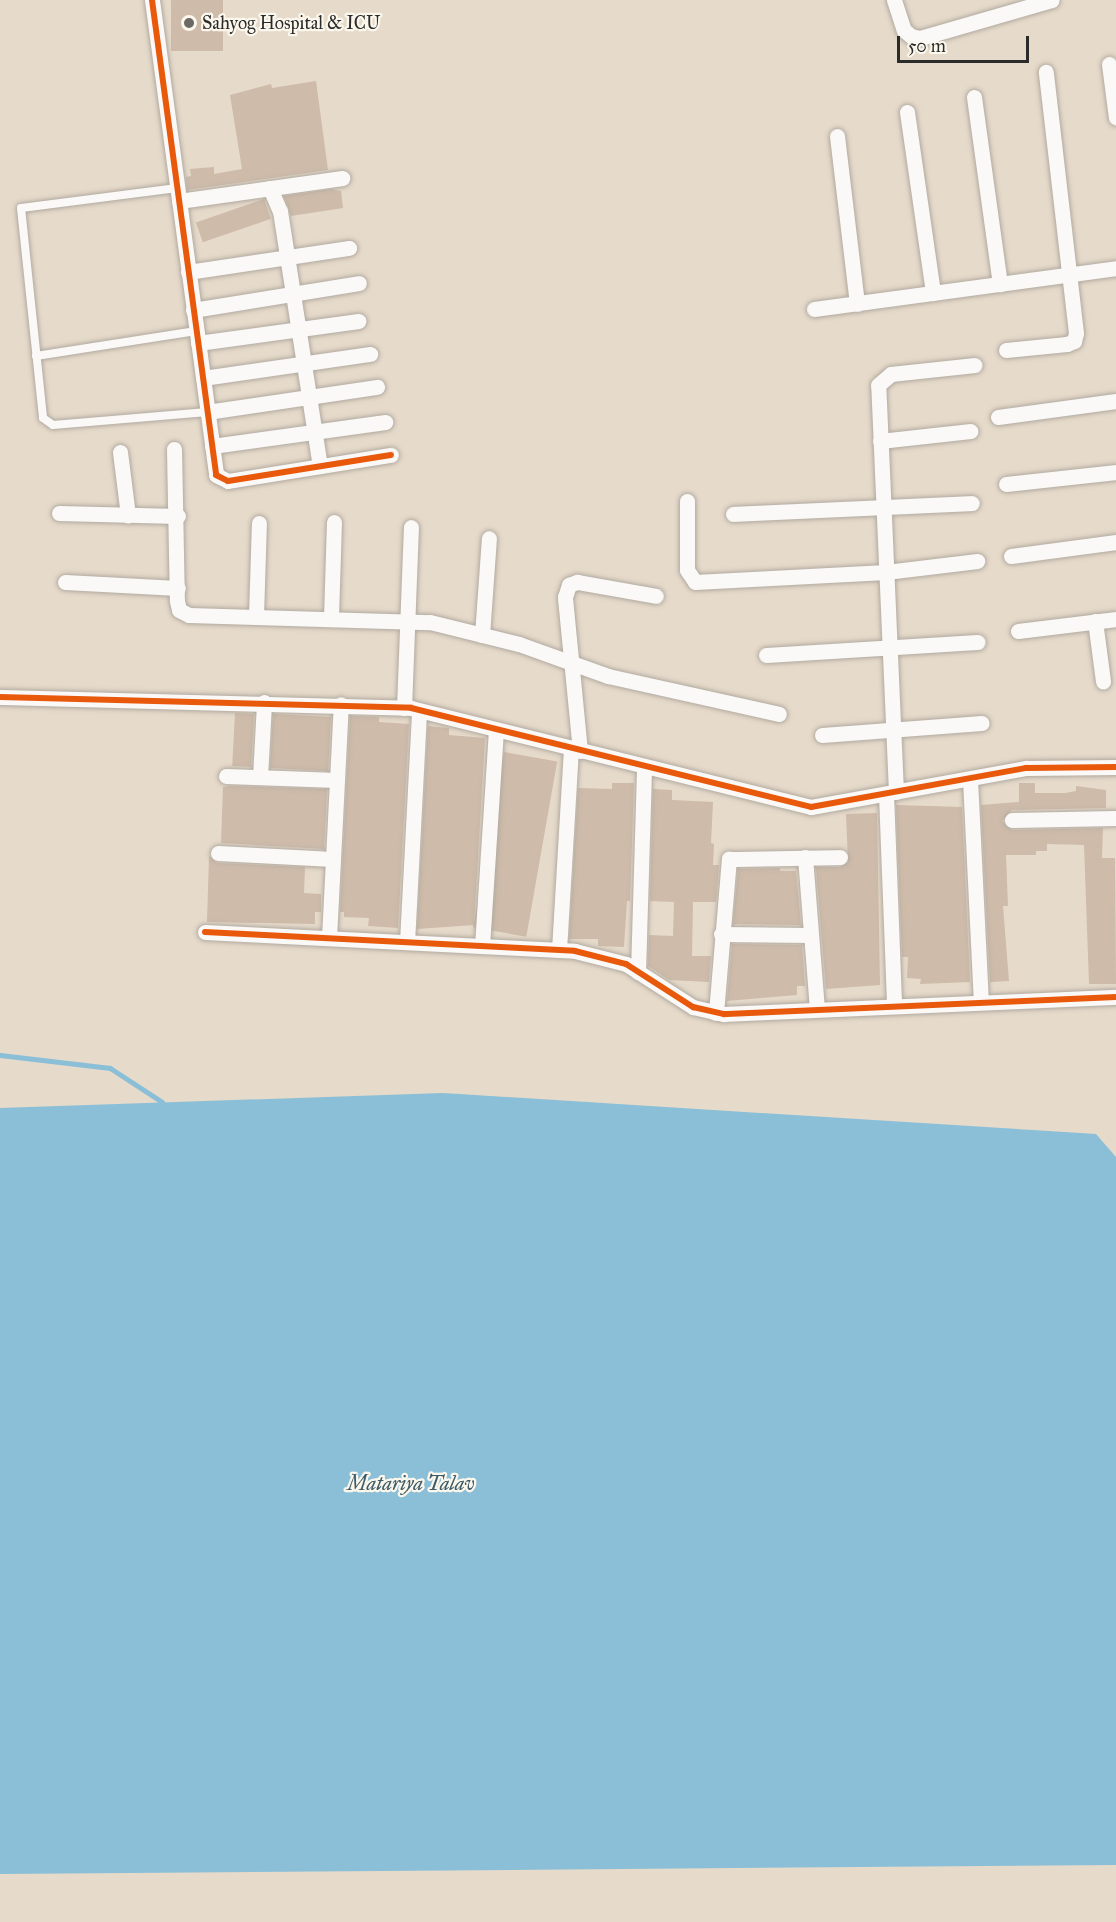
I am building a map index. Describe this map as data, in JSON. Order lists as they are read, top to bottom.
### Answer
{
  "water": ["Matariya Talav"],
  "places": ["Sahyog Hospital & ICU"],
  "scale_bar": "50 m"
}
